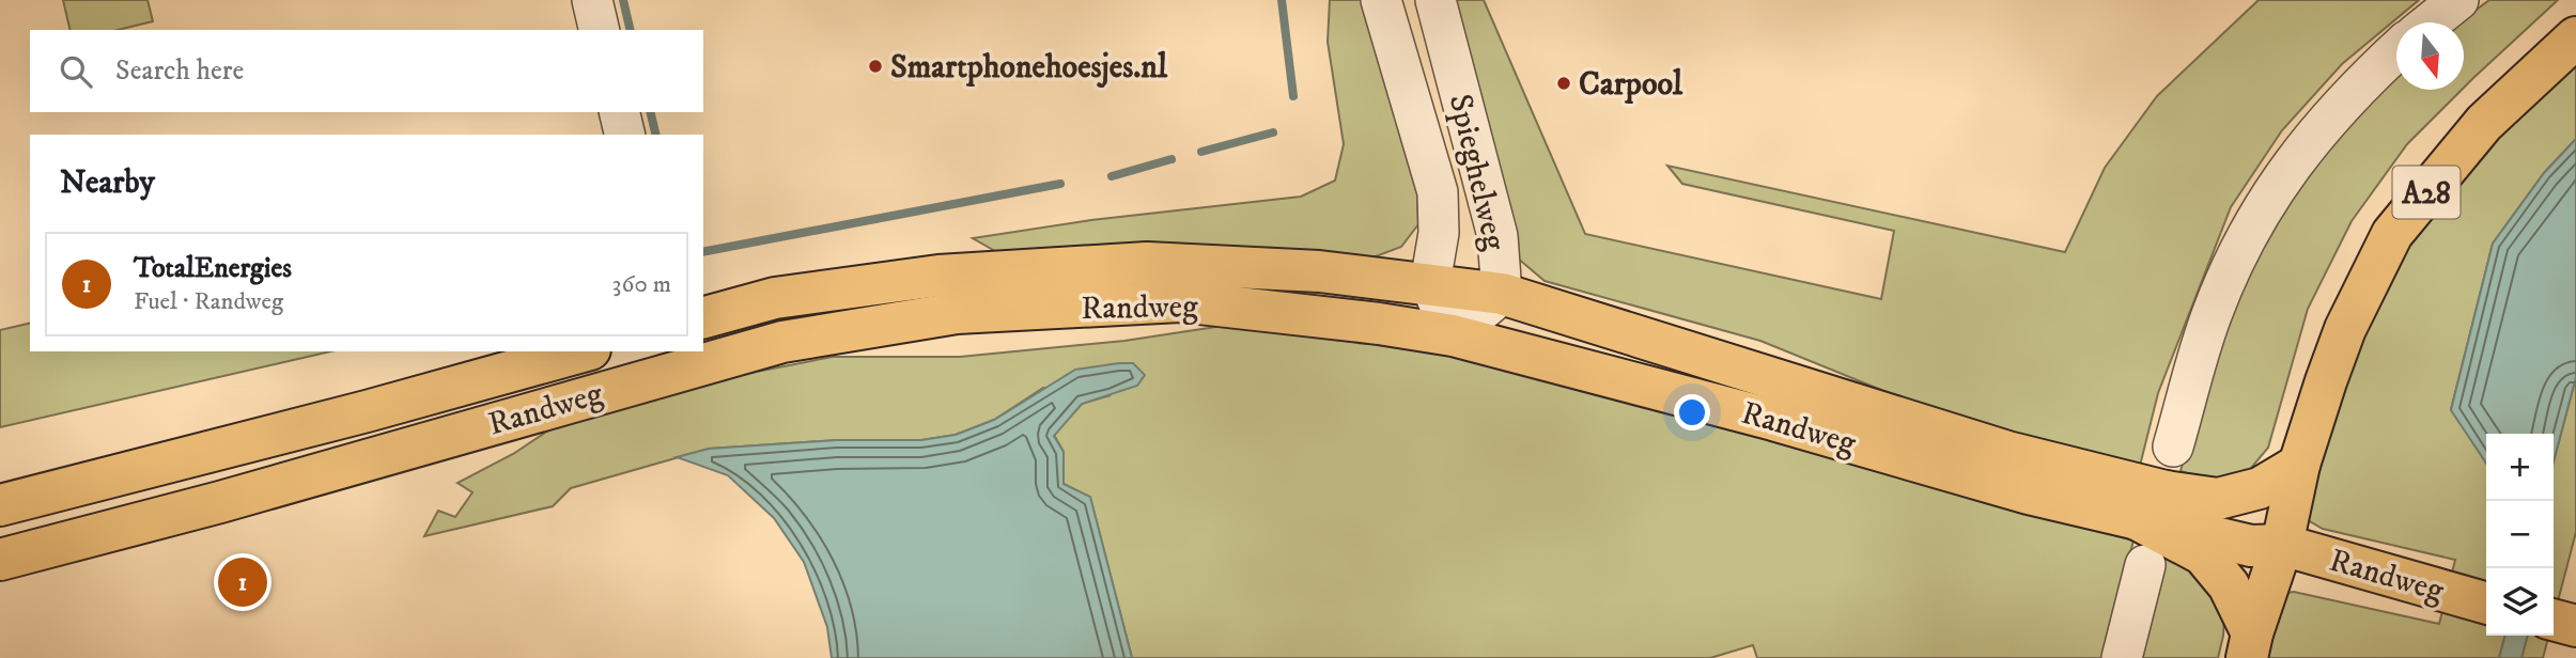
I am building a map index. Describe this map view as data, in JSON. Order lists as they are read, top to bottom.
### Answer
{
  "streets": {
    "main road": ["A28", "Randweg"],
    "street": ["Spieghelweg"]
  },
  "crossings": [
    ["Spieghelweg", "Randweg"],
    ["A28", "Randweg"]
  ],
  "places": ["Smartphonehoesjes.nl", "Carpool"],
  "north": "bottom",
  "page": {
    "search": "Search here",
    "heading": "Nearby",
    "list": [
      {
        "mark": "1",
        "name": "TotalEnergies",
        "note": "Fuel · Randweg",
        "value": "360 m"
      }
    ],
    "map_buttons": ["+", "−"],
    "pins": "1"
  }
}
